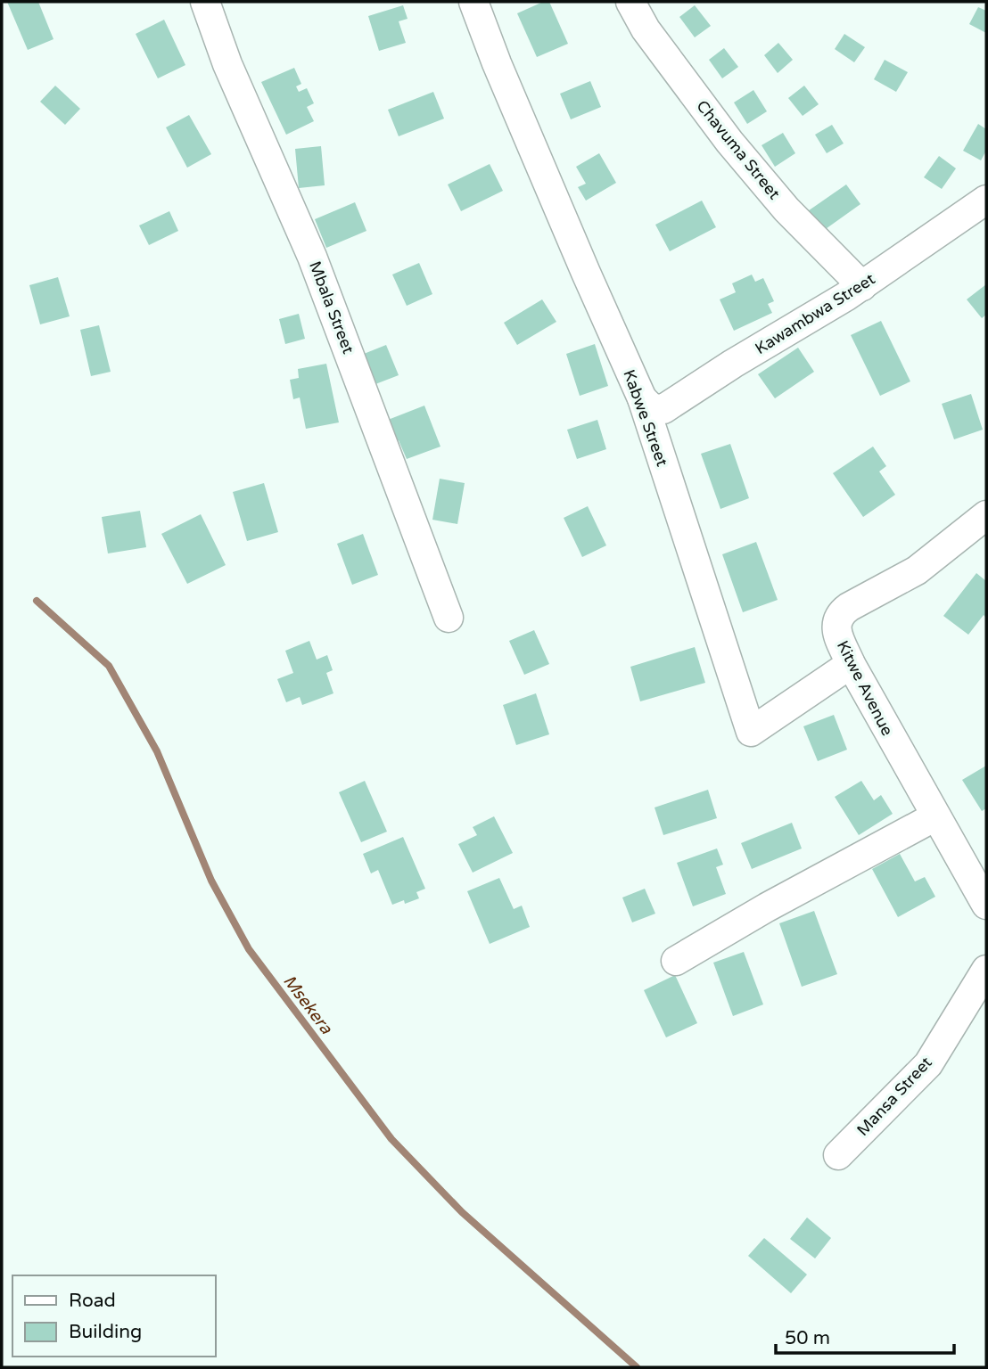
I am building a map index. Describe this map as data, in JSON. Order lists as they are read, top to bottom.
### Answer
{
  "streets": {
    "street": [
      "Chavuma Street",
      "Mbala Street",
      "Kawambwa Street",
      "Kabwe Street",
      "Kitwe Avenue",
      "Mansa Street"
    ]
  },
  "crossings": [
    ["Chavuma Street", "Kawambwa Street"],
    ["Kawambwa Street", "Kabwe Street"],
    ["Kabwe Street", "Kitwe Avenue"]
  ],
  "water": ["Msekera"],
  "legend": ["Road", "Building"],
  "scale_bar": "50 m"
}
